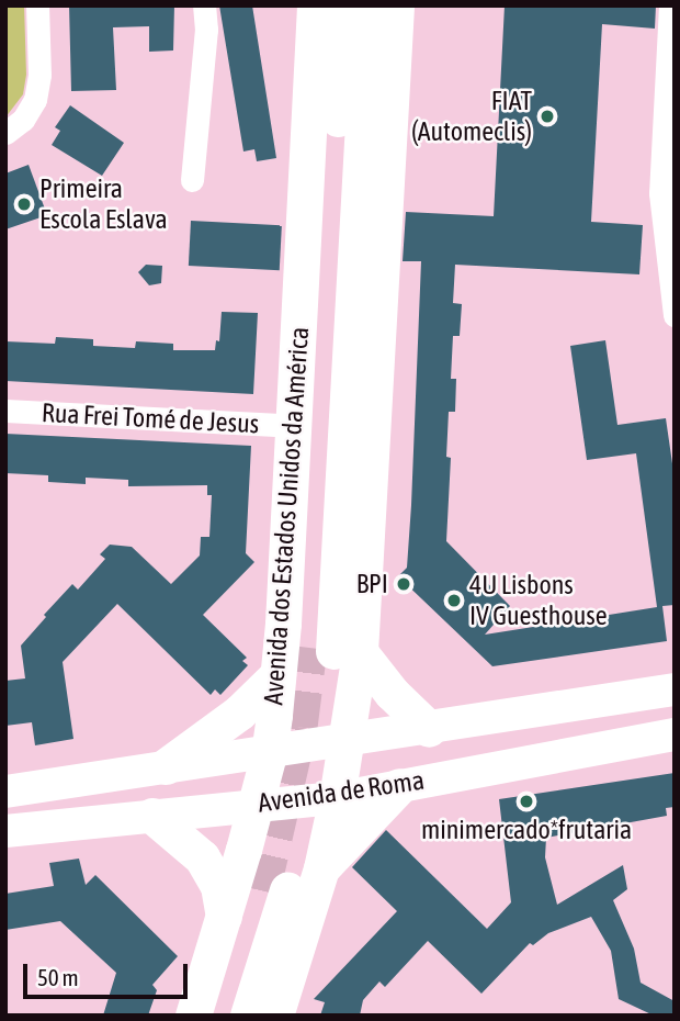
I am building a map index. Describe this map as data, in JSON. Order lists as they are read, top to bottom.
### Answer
{
  "streets": {
    "main road": ["Avenida dos Estados Unidos da América", "Avenida de Roma"],
    "street": ["Rua Frei Tomé de Jesus"]
  },
  "crossings": [
    ["Rua Frei Tomé de Jesus", "Avenida dos Estados Unidos da América"],
    ["Avenida dos Estados Unidos da América", "Avenida de Roma"]
  ],
  "places": [
    "FIAT (Automeclis)",
    "Primeira Escola Eslava",
    "BPI",
    "4U Lisbons IV Guesthouse",
    "minimercado*frutaria"
  ],
  "scale_bar": "50 m"
}
